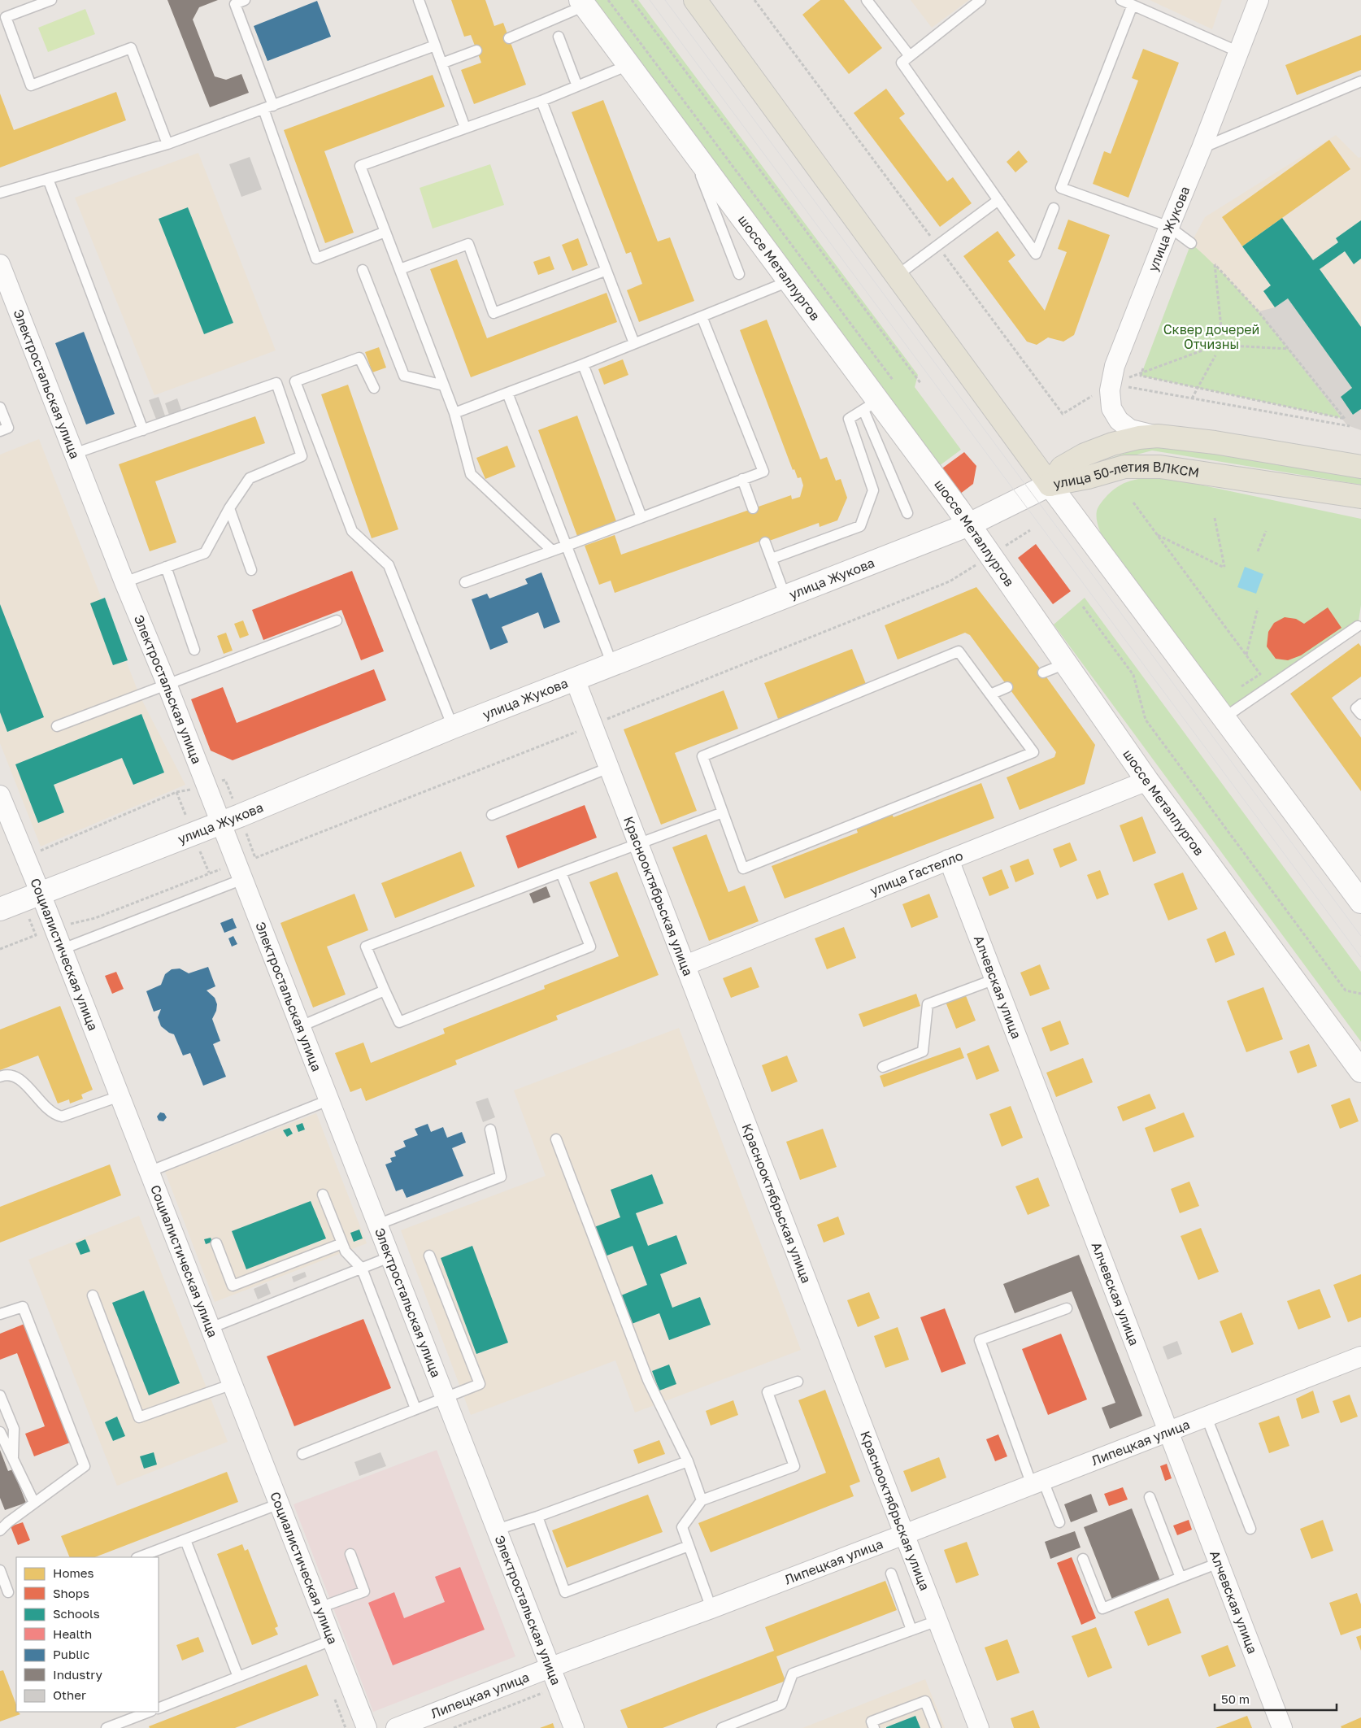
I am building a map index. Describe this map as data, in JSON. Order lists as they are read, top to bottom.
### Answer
{
  "streets": {
    "main road": ["улица Жукова", "шоссе Металлургов", "улица 50-летия ВЛКСМ"],
    "street": [
      "Электростальская улица",
      "улица Гастелло",
      "Краснооктябрьская улица",
      "Социалистическая улица",
      "Алчевская улица",
      "Липецкая улица"
    ]
  },
  "crossings": [
    ["улица Жукова", "шоссе Металлургов"],
    ["улица Жукова", "Электростальская улица"],
    ["улица Жукова", "улица 50-летия ВЛКСМ"],
    ["улица Жукова", "Краснооктябрьская улица"],
    ["улица Жукова", "Социалистическая улица"],
    ["шоссе Металлургов", "улица Гастелло"],
    ["Электростальская улица", "Липецкая улица"],
    ["улица Гастелло", "Краснооктябрьская улица"],
    ["улица Гастелло", "Алчевская улица"],
    ["Краснооктябрьская улица", "Липецкая улица"],
    ["Алчевская улица", "Липецкая улица"]
  ],
  "parks": ["Сквер дочерей Отчизны"],
  "legend": [
    "Homes",
    "Shops",
    "Schools",
    "Health",
    "Public",
    "Industry",
    "Other"
  ],
  "scale_bar": "50 m"
}
